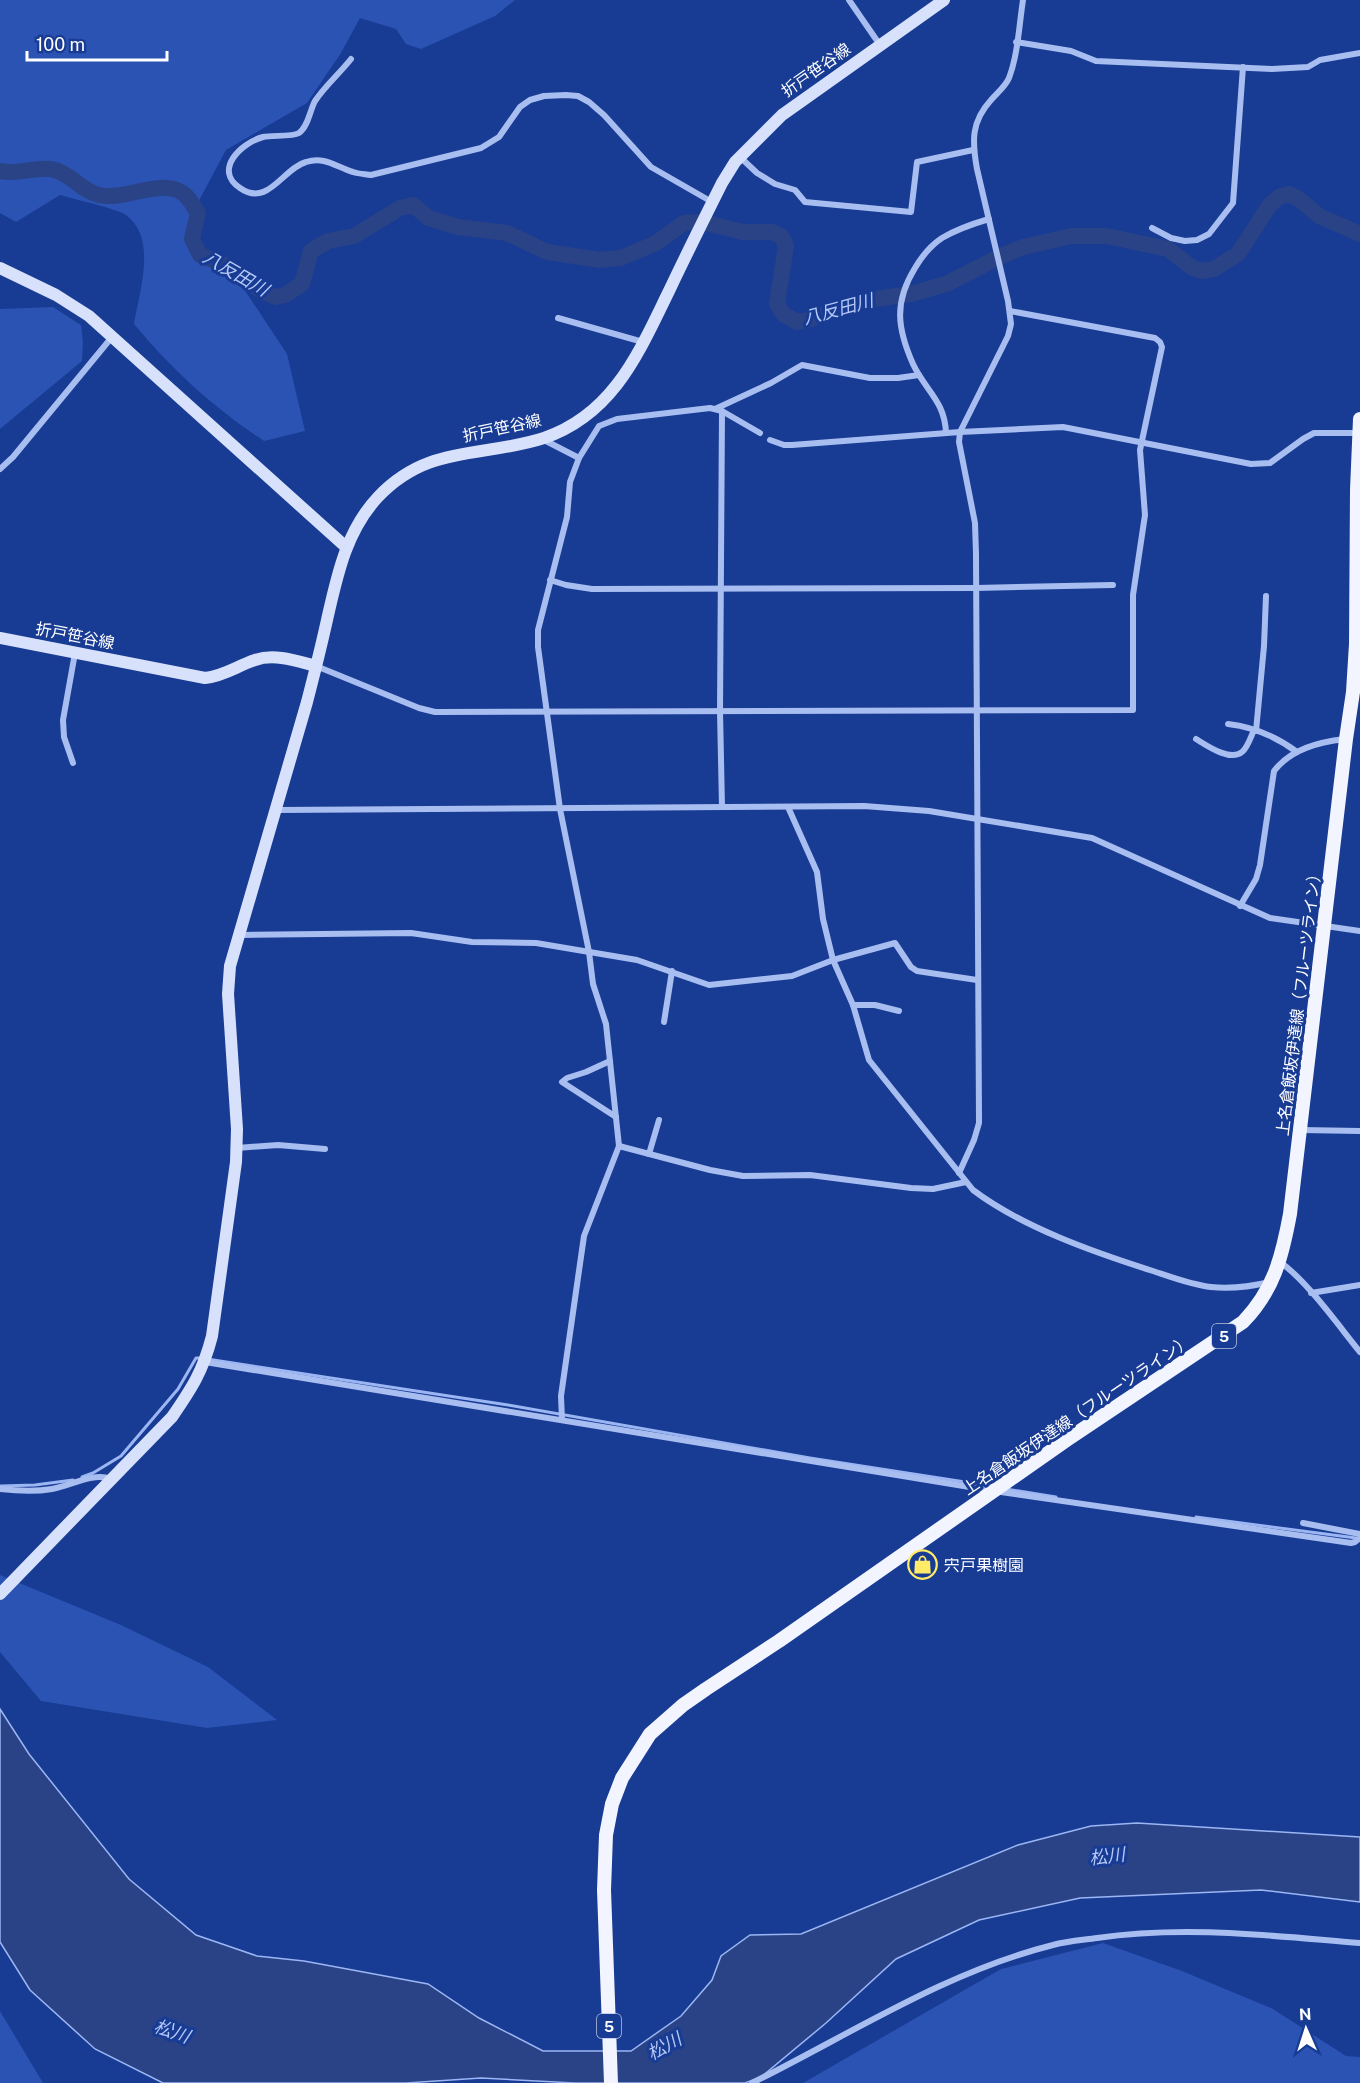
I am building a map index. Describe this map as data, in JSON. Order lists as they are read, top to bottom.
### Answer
{
  "streets": {
    "main road": ["上名倉飯坂伊達線（フルーツライン）", "5"],
    "street": ["折戸笹谷線"]
  },
  "water": ["八反田川", "松川"],
  "places": {
    "shop": ["宍戸果樹園"]
  },
  "scale_bar": "100 m",
  "north": "top"
}
